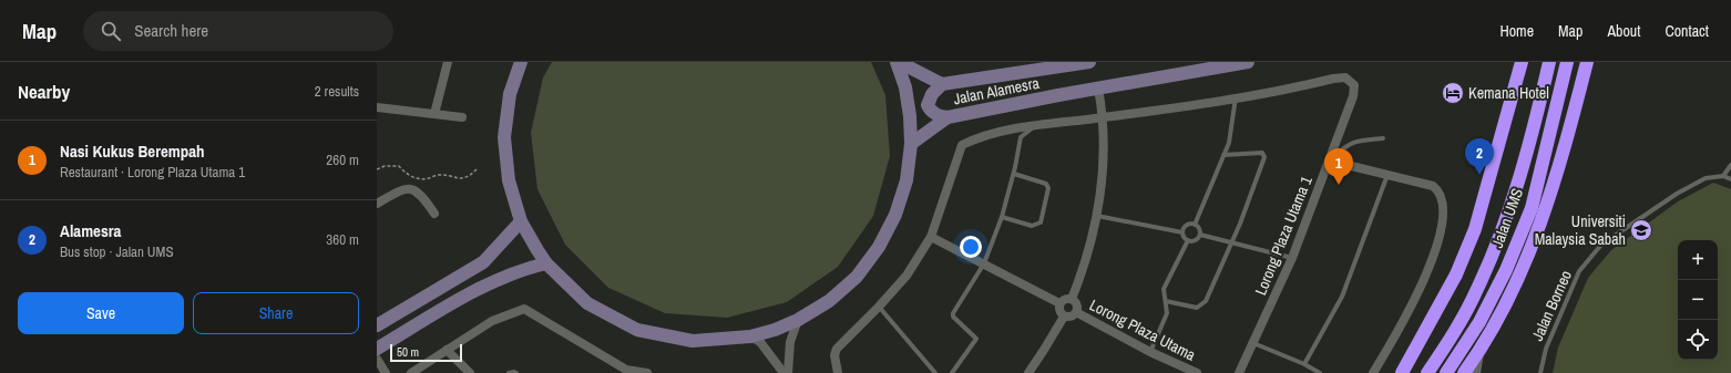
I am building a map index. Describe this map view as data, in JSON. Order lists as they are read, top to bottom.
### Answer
{
  "streets": {
    "highway": ["Jalan UMS"],
    "street": ["Jalan Alamesra", "Lorong Plaza Utama 1", "Lorong Plaza Utama"],
    "lane": ["Jalan Borneo"]
  },
  "crossings": [
    ["Jalan Alamesra", "Lorong Plaza Utama"]
  ],
  "places": {
    "hotel": ["Kemana Hotel"],
    "school or university": ["Universiti Malaysia Sabah"]
  },
  "scale_bar": "50 m",
  "page": {
    "header": "Map",
    "search": "Search here",
    "nav": [
      "Home",
      "Map",
      "About",
      "Contact"
    ],
    "heading": ["Nearby", "2 results"],
    "list": [
      {
        "mark": "1",
        "name": "Nasi Kukus Berempah",
        "note": "Restaurant · Lorong Plaza Utama 1",
        "value": "260 m"
      },
      {
        "mark": "2",
        "name": "Alamesra",
        "note": "Bus stop · Jalan UMS",
        "value": "360 m"
      }
    ],
    "pins": ["2", "1"],
    "map_buttons": ["+", "−"],
    "buttons": ["Save", "Share"],
    "scale": "50 m"
  }
}
